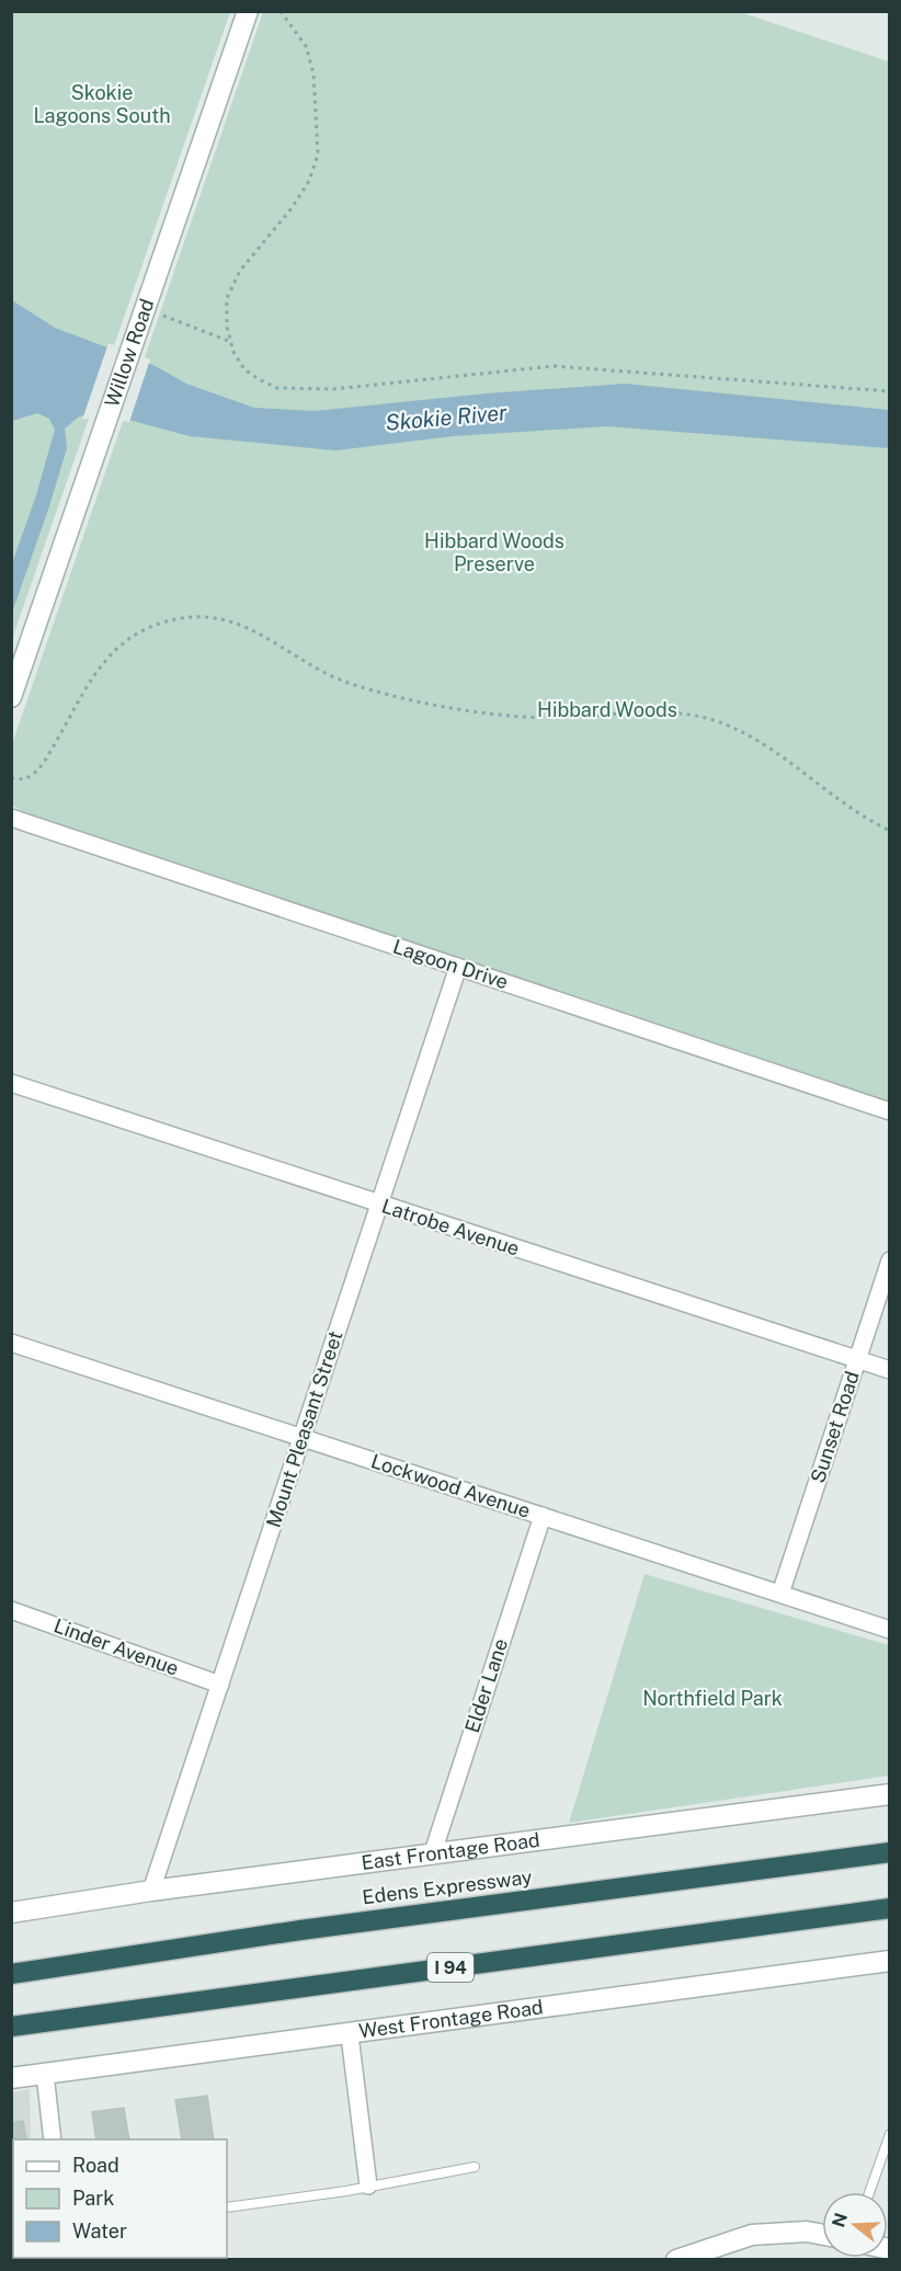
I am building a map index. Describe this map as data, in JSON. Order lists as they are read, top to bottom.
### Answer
{
  "streets": {
    "highway": ["Edens Expressway", "I 94"],
    "street": [
      "Willow Road",
      "Lagoon Drive",
      "Latrobe Avenue",
      "Sunset Road",
      "Mount Pleasant Street",
      "Lockwood Avenue",
      "Linder Avenue",
      "Elder Lane",
      "East Frontage Road",
      "West Frontage Road"
    ]
  },
  "crossings": [
    ["Lagoon Drive", "Mount Pleasant Street"],
    ["Latrobe Avenue", "Sunset Road"],
    ["Latrobe Avenue", "Mount Pleasant Street"],
    ["Sunset Road", "Lockwood Avenue"],
    ["Mount Pleasant Street", "Lockwood Avenue"],
    ["Mount Pleasant Street", "Linder Avenue"],
    ["Mount Pleasant Street", "East Frontage Road"],
    ["Lockwood Avenue", "Elder Lane"],
    ["Elder Lane", "East Frontage Road"]
  ],
  "water": ["Skokie River"],
  "parks": [
    "Skokie Lagoons South",
    "Hibbard Woods Preserve",
    "Hibbard Woods",
    "Northfield Park"
  ],
  "legend": ["Road", "Park", "Water"],
  "north": "left"
}
